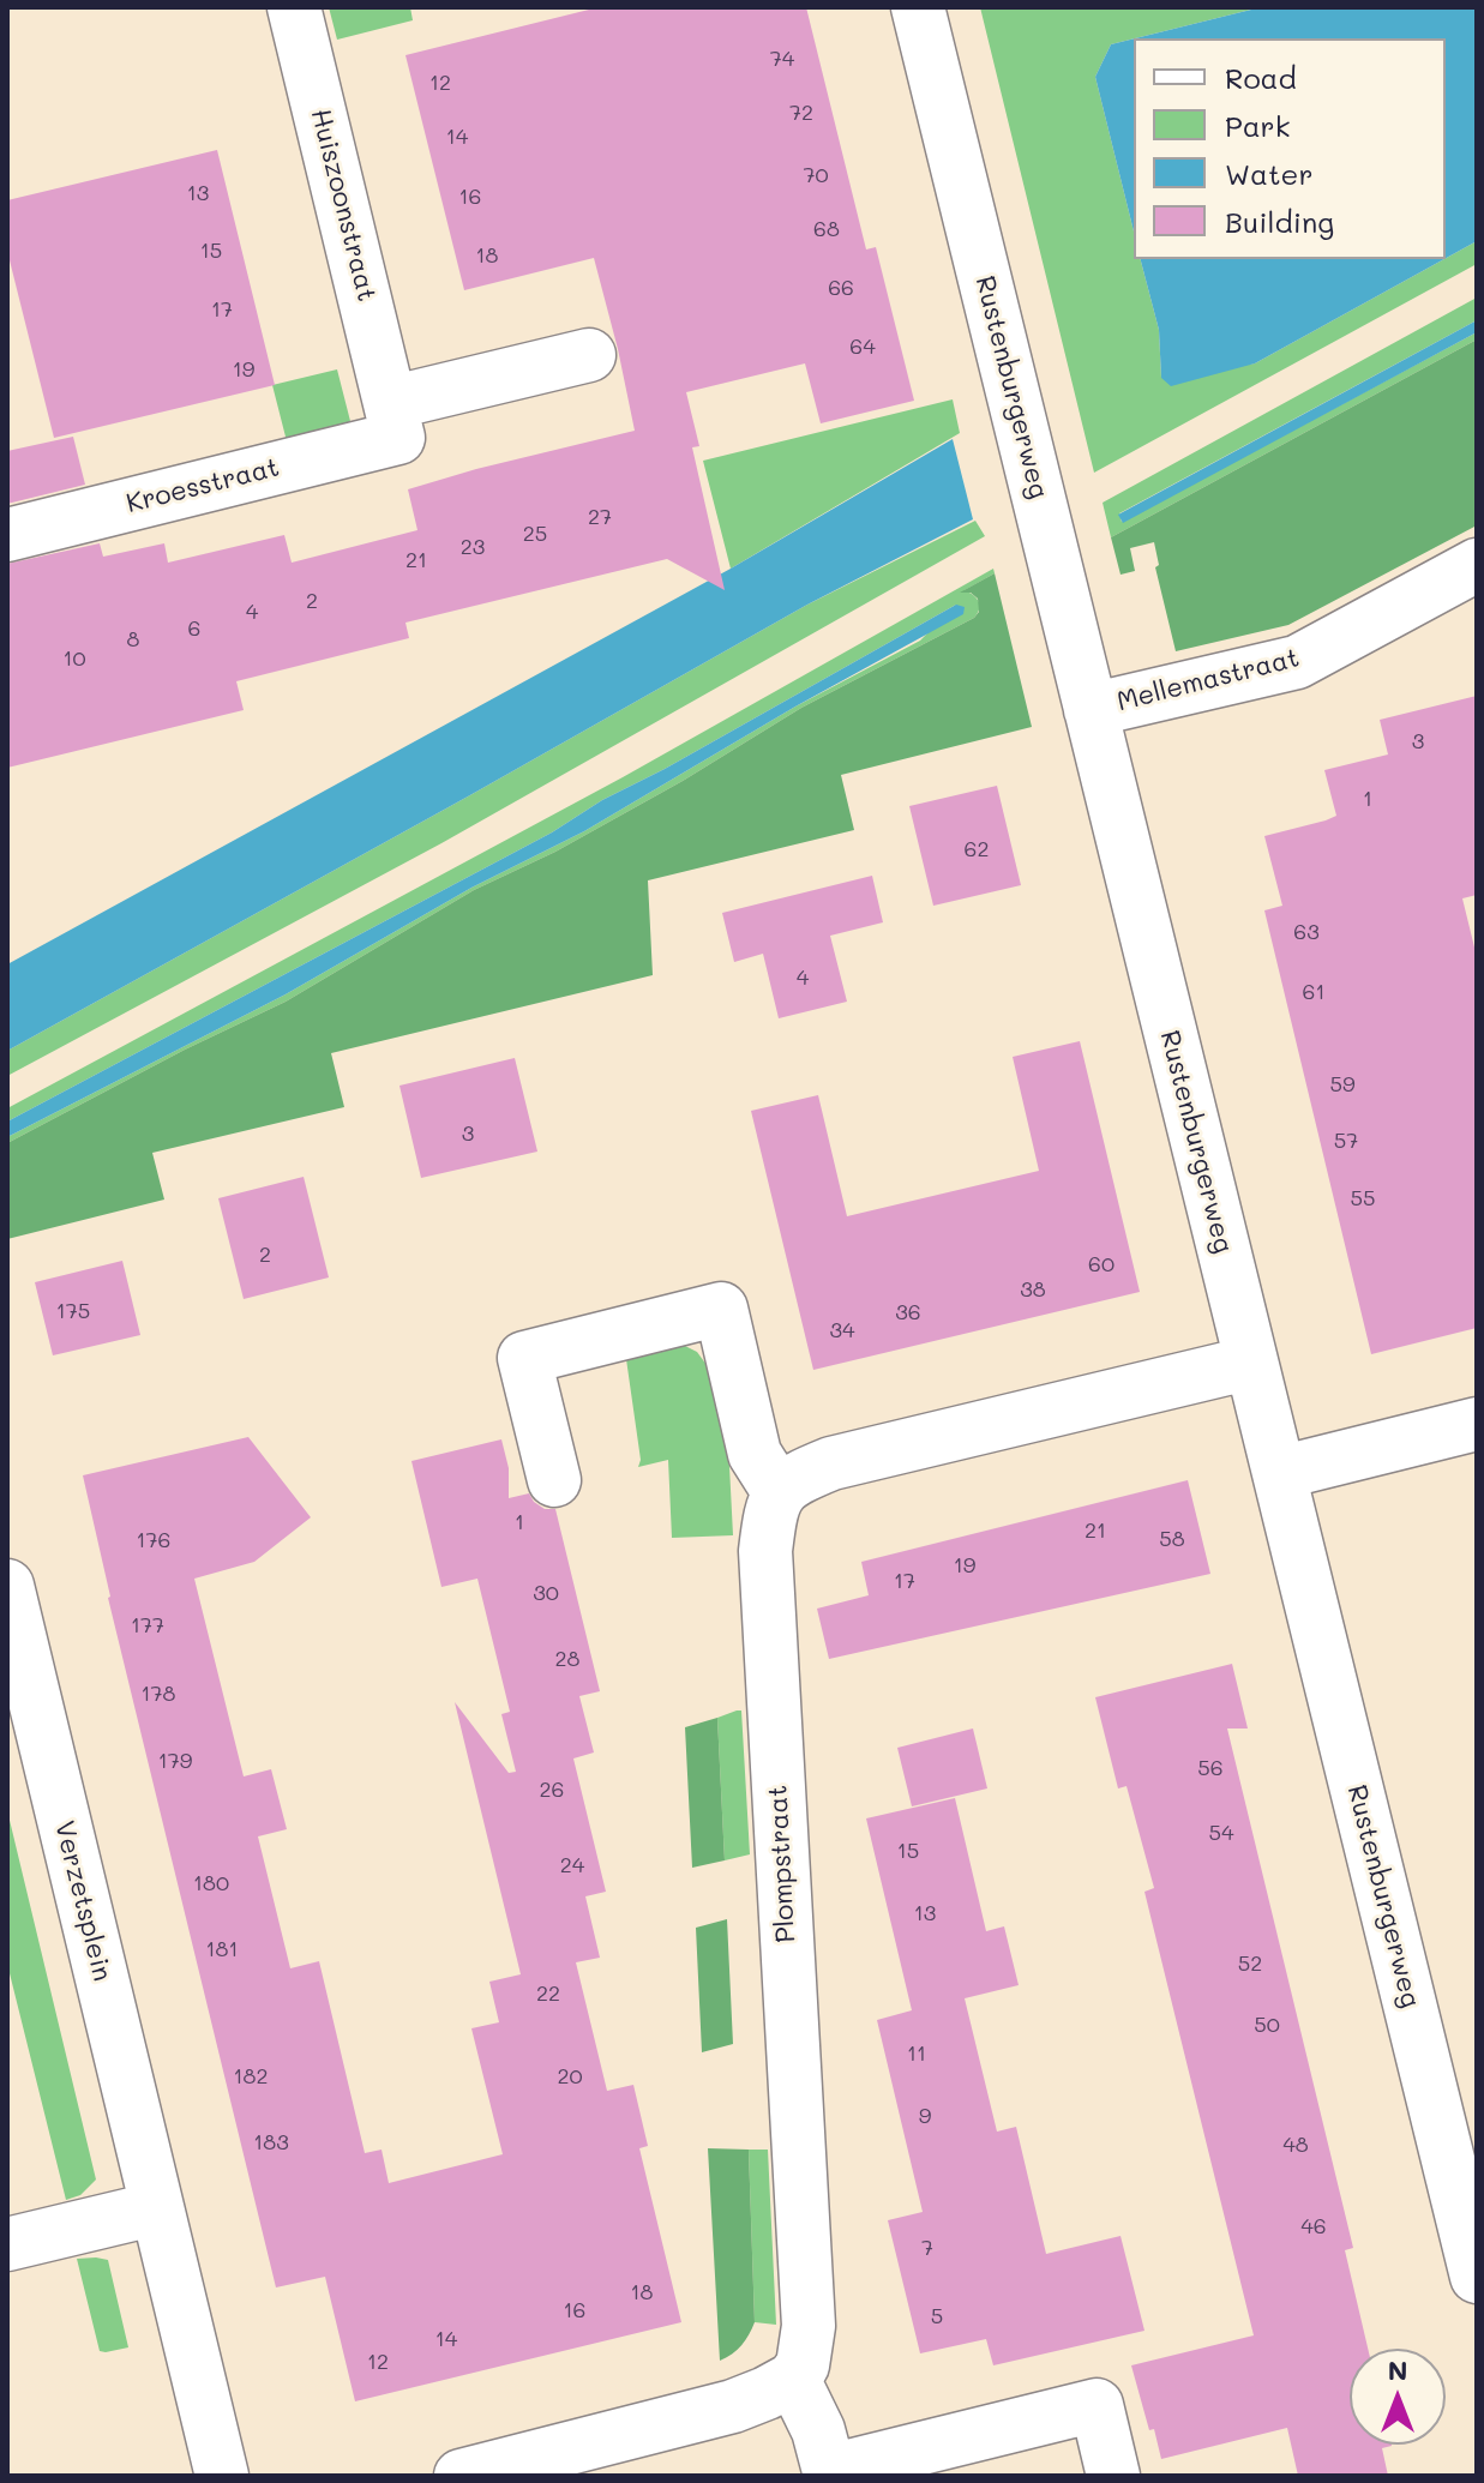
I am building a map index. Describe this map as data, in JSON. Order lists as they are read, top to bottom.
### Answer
{
  "streets": {
    "street": [
      "Huiszoonstraat",
      "Rustenburgerweg",
      "Kroesstraat",
      "Mellemastraat",
      "Plompstraat",
      "Verzetsplein"
    ]
  },
  "crossings": [
    ["Huiszoonstraat", "Kroesstraat"],
    ["Rustenburgerweg", "Mellemastraat"]
  ],
  "house_numbers": [
    "74",
    "12",
    "72",
    "14",
    "70",
    "13",
    "16",
    "68",
    "15",
    "18",
    "66",
    "17",
    "64",
    "19",
    "27",
    "25",
    "23",
    "21",
    "2",
    "4",
    "6",
    "8",
    "10",
    "3",
    "1",
    "62",
    "63",
    "4",
    "61",
    "59",
    "3",
    "57",
    "55",
    "2",
    "60",
    "38",
    "175",
    "36",
    "34",
    "1",
    "21",
    "58",
    "176",
    "19",
    "17",
    "30",
    "177",
    "28",
    "178",
    "179",
    "56",
    "26",
    "54",
    "15",
    "24",
    "180",
    "13",
    "181",
    "52",
    "22",
    "50",
    "11",
    "182",
    "20",
    "9",
    "183",
    "48",
    "46",
    "7",
    "18",
    "16",
    "5",
    "14",
    "12"
  ],
  "legend": [
    "Road",
    "Park",
    "Water",
    "Building"
  ],
  "north": "top"
}
